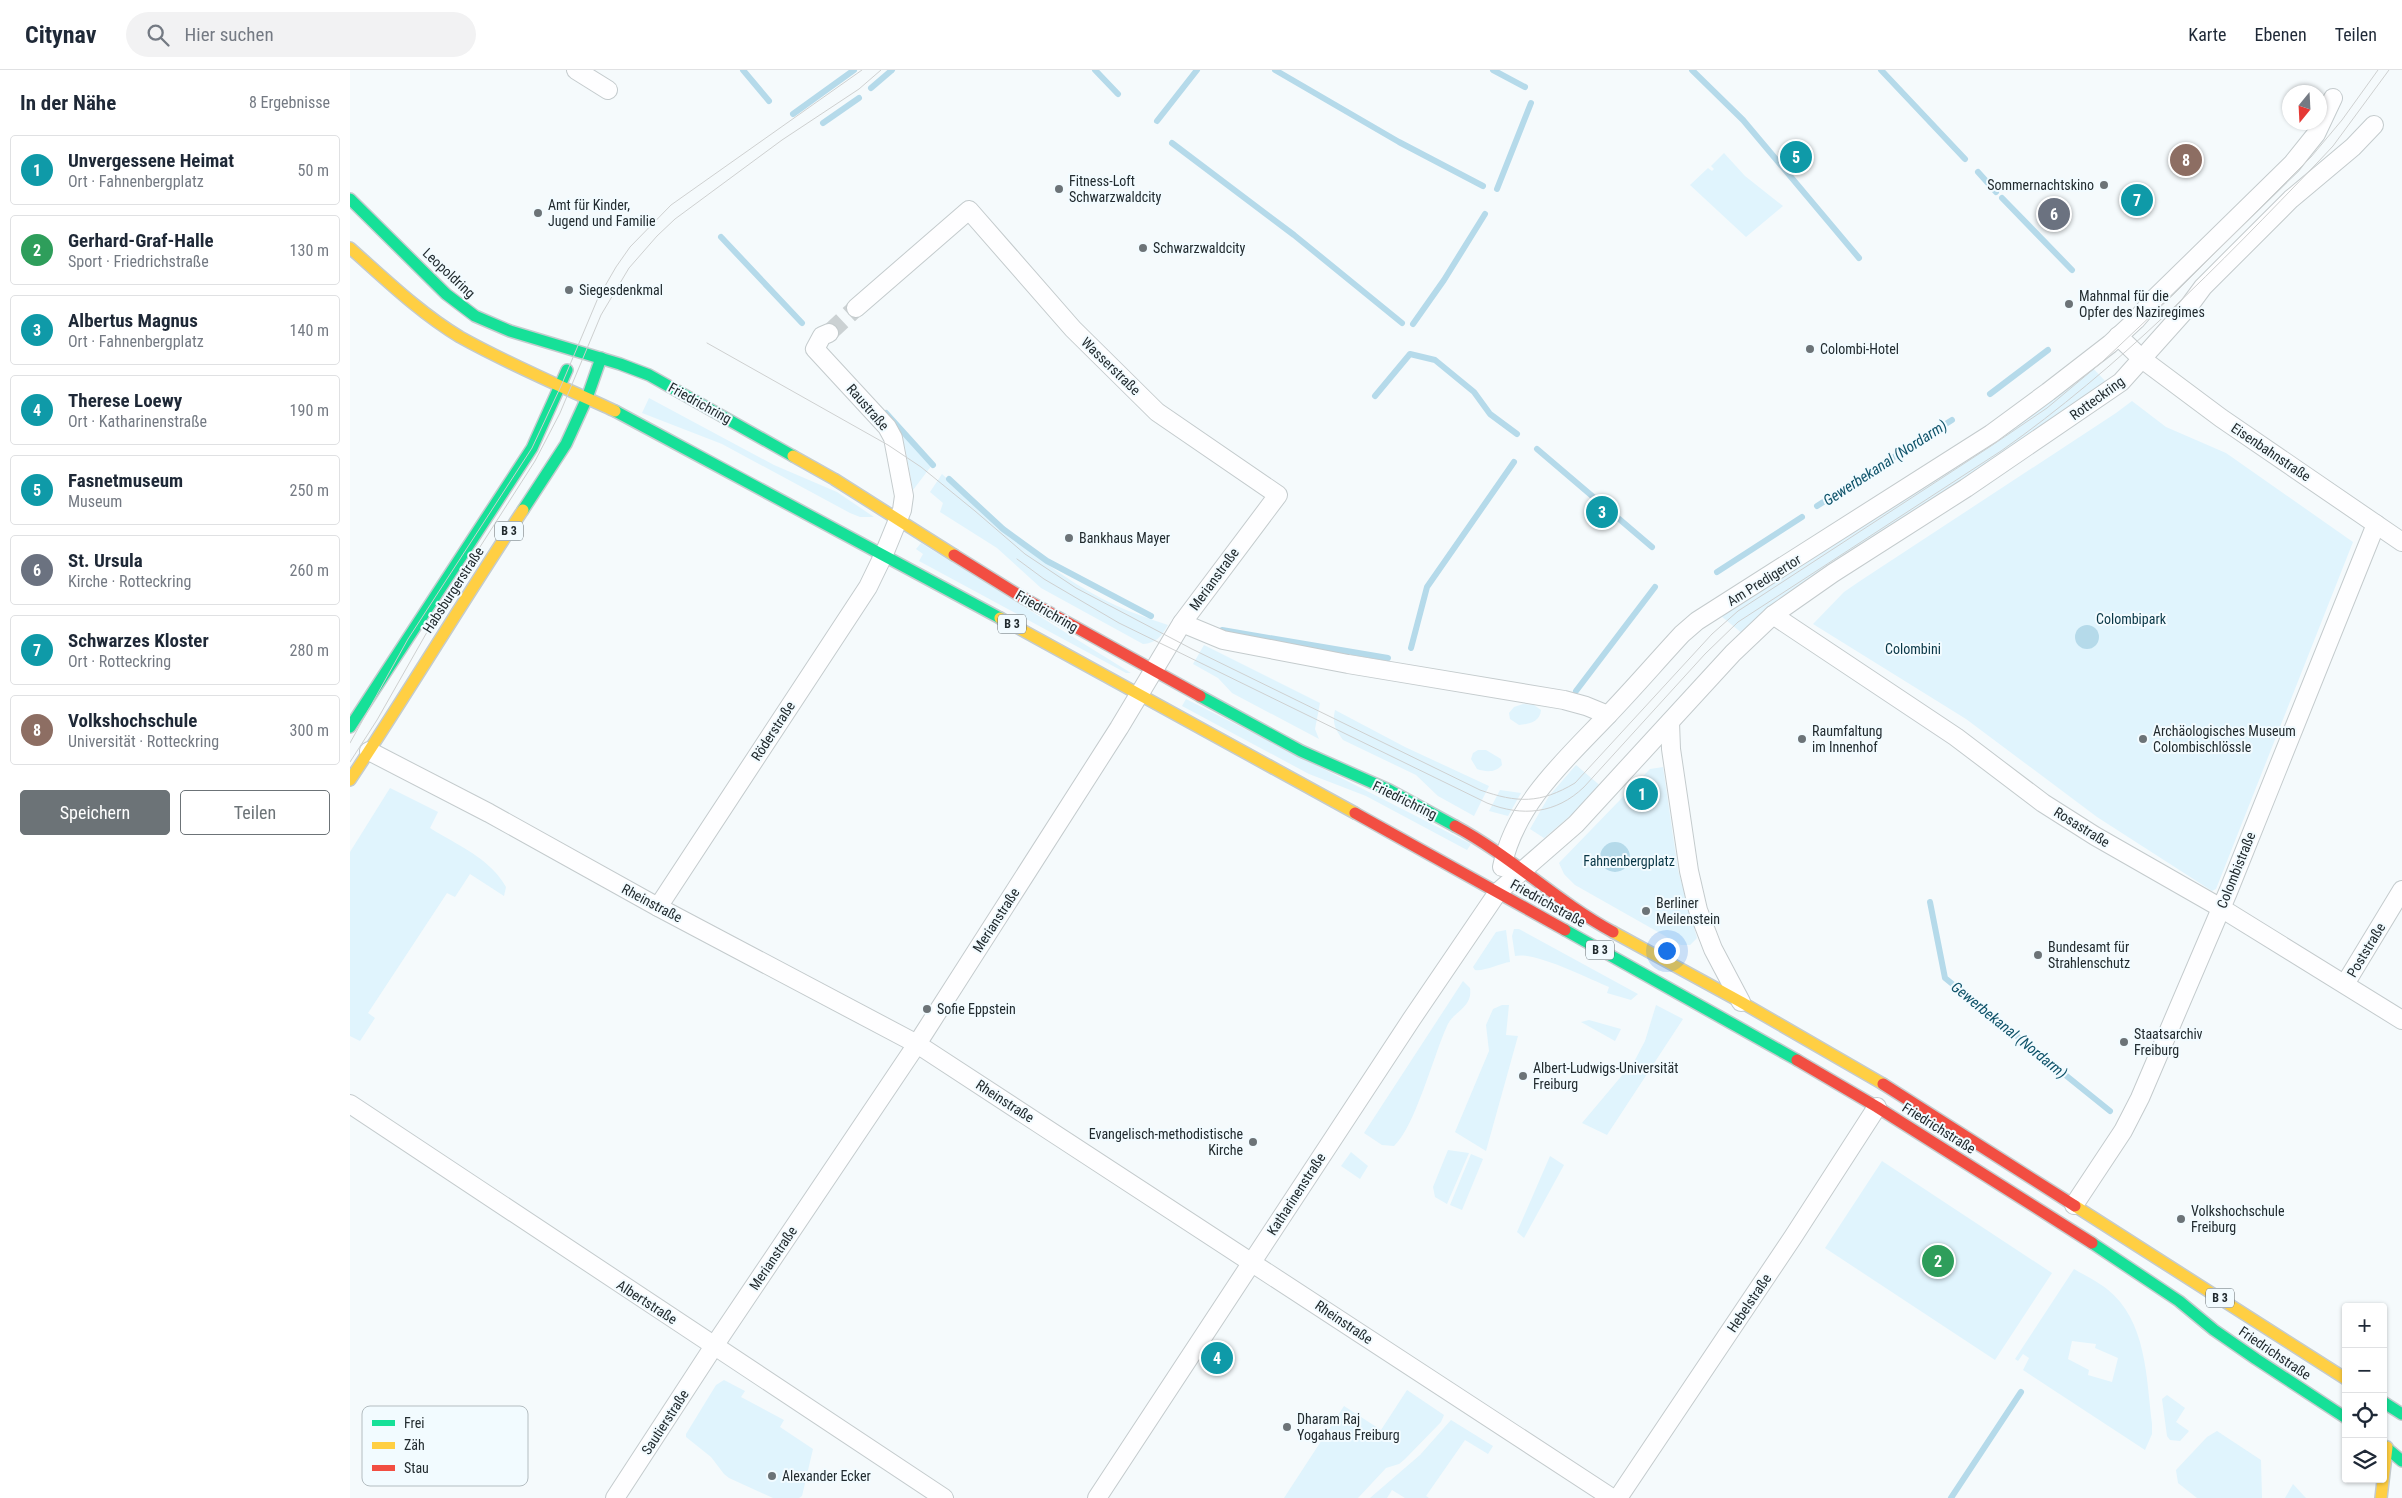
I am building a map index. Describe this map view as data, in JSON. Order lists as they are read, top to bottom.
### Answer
{
  "streets": {
    "main road": [
      "Leopoldring",
      "Friedrichring",
      "B 3",
      "Habsburgerstraße",
      "Friedrichstraße"
    ],
    "street": [
      "Wasserstraße",
      "Rotteckring",
      "Raustraße",
      "Eisenbahnstraße",
      "Merianstraße",
      "Am Predigertor",
      "Röderstraße",
      "Rosastraße",
      "Colombistraße",
      "Rheinstraße",
      "Poststraße",
      "Katharinenstraße",
      "Albertstraße",
      "Hebelstraße",
      "Sautierstraße"
    ]
  },
  "crossings": [
    ["Leopoldring", "Friedrichring"],
    ["Leopoldring", "Habsburgerstraße"],
    ["Wasserstraße", "Merianstraße"],
    ["Rotteckring", "Eisenbahnstraße"],
    ["Rotteckring", "Rosastraße"],
    ["Friedrichring", "Raustraße"],
    ["Friedrichring", "Merianstraße"],
    ["Friedrichring", "Habsburgerstraße"],
    ["Friedrichring", "Röderstraße"],
    ["Friedrichring", "Friedrichstraße"],
    ["Friedrichring", "Katharinenstraße"],
    ["Raustraße", "Röderstraße"],
    ["Eisenbahnstraße", "Am Predigertor"],
    ["Eisenbahnstraße", "Colombistraße"],
    ["Merianstraße", "Rheinstraße"],
    ["Merianstraße", "Albertstraße"],
    ["Merianstraße", "Sautierstraße"],
    ["Habsburgerstraße", "Rheinstraße"],
    ["Röderstraße", "Rheinstraße"],
    ["Rosastraße", "Colombistraße"],
    ["Rosastraße", "Poststraße"],
    ["Colombistraße", "Friedrichstraße"],
    ["Rheinstraße", "Katharinenstraße"],
    ["Friedrichstraße", "Katharinenstraße"],
    ["Friedrichstraße", "Hebelstraße"],
    ["Albertstraße", "Sautierstraße"]
  ],
  "water": ["Gewerbekanal (Nordarm)"],
  "parks": ["Colombipark", "Colombini", "Fahnenbergplatz"],
  "places": [
    "Sommernachtskino",
    "Fitness-Loft Schwarzwaldcity",
    "Amt für Kinder, Jugend und Familie",
    "Schwarzwaldcity",
    "Siegesdenkmal",
    "Mahnmal für die Opfer des Naziregimes",
    "Colombi-Hotel",
    "Bankhaus Mayer",
    "Raumfaltung im Innenhof",
    "Archäologisches Museum Colombischlössle",
    "Berliner Meilenstein",
    "Bundesamt für Strahlenschutz",
    "Sofie Eppstein",
    "Staatsarchiv Freiburg",
    "Albert-Ludwigs-Universität Freiburg",
    "Evangelisch-methodistische Kirche",
    "Volkshochschule Freiburg",
    "Dharam Raj Yogahaus Freiburg",
    "Alexander Ecker"
  ],
  "legend": ["Frei", "Zäh", "Stau"],
  "north": "bottom",
  "page": {
    "header": "Citynav",
    "search": "Hier suchen",
    "nav": ["Karte", "Ebenen", "Teilen"],
    "heading": ["In der Nähe", "8 Ergebnisse"],
    "list": [
      {
        "mark": "1",
        "name": "Unvergessene Heimat",
        "note": "Ort · Fahnenbergplatz",
        "value": "50 m"
      },
      {
        "mark": "2",
        "name": "Gerhard-Graf-Halle",
        "note": "Sport · Friedrichstraße",
        "value": "130 m"
      },
      {
        "mark": "3",
        "name": "Albertus Magnus",
        "note": "Ort · Fahnenbergplatz",
        "value": "140 m"
      },
      {
        "mark": "4",
        "name": "Therese Loewy",
        "note": "Ort · Katharinenstraße",
        "value": "190 m"
      },
      {
        "mark": "5",
        "name": "Fasnetmuseum",
        "note": "Museum",
        "value": "250 m"
      },
      {
        "mark": "6",
        "name": "St. Ursula",
        "note": "Kirche · Rotteckring",
        "value": "260 m"
      },
      {
        "mark": "7",
        "name": "Schwarzes Kloster",
        "note": "Ort · Rotteckring",
        "value": "280 m"
      },
      {
        "mark": "8",
        "name": "Volkshochschule",
        "note": "Universität · Rotteckring",
        "value": "300 m"
      }
    ],
    "pins": [
      "5",
      "8",
      "7",
      "6",
      "3",
      "1",
      "2",
      "4"
    ],
    "buttons": ["Speichern", "Teilen"],
    "map_buttons": ["+", "−"]
  }
}
